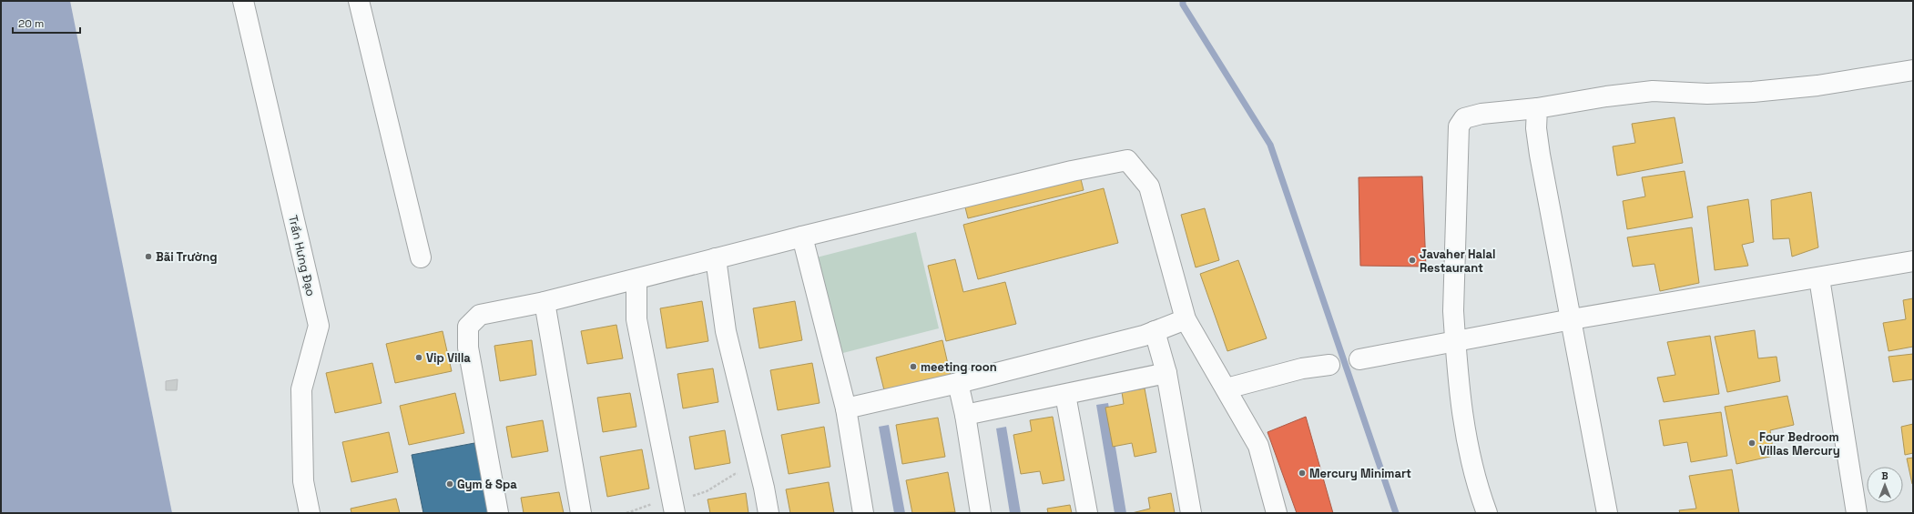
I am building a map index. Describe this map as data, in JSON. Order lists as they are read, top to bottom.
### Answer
{
  "streets": {
    "street": ["Trần Hưng Đạo"]
  },
  "places": [
    "Bãi Trường",
    "Javaher Halal Restaurant",
    "Vip Villa",
    "meeting roon",
    "Four Bedroom Villas Mercury",
    "Mercury Minimart",
    "Gym & Spa"
  ],
  "scale_bar": "20 m",
  "north": "top"
}
